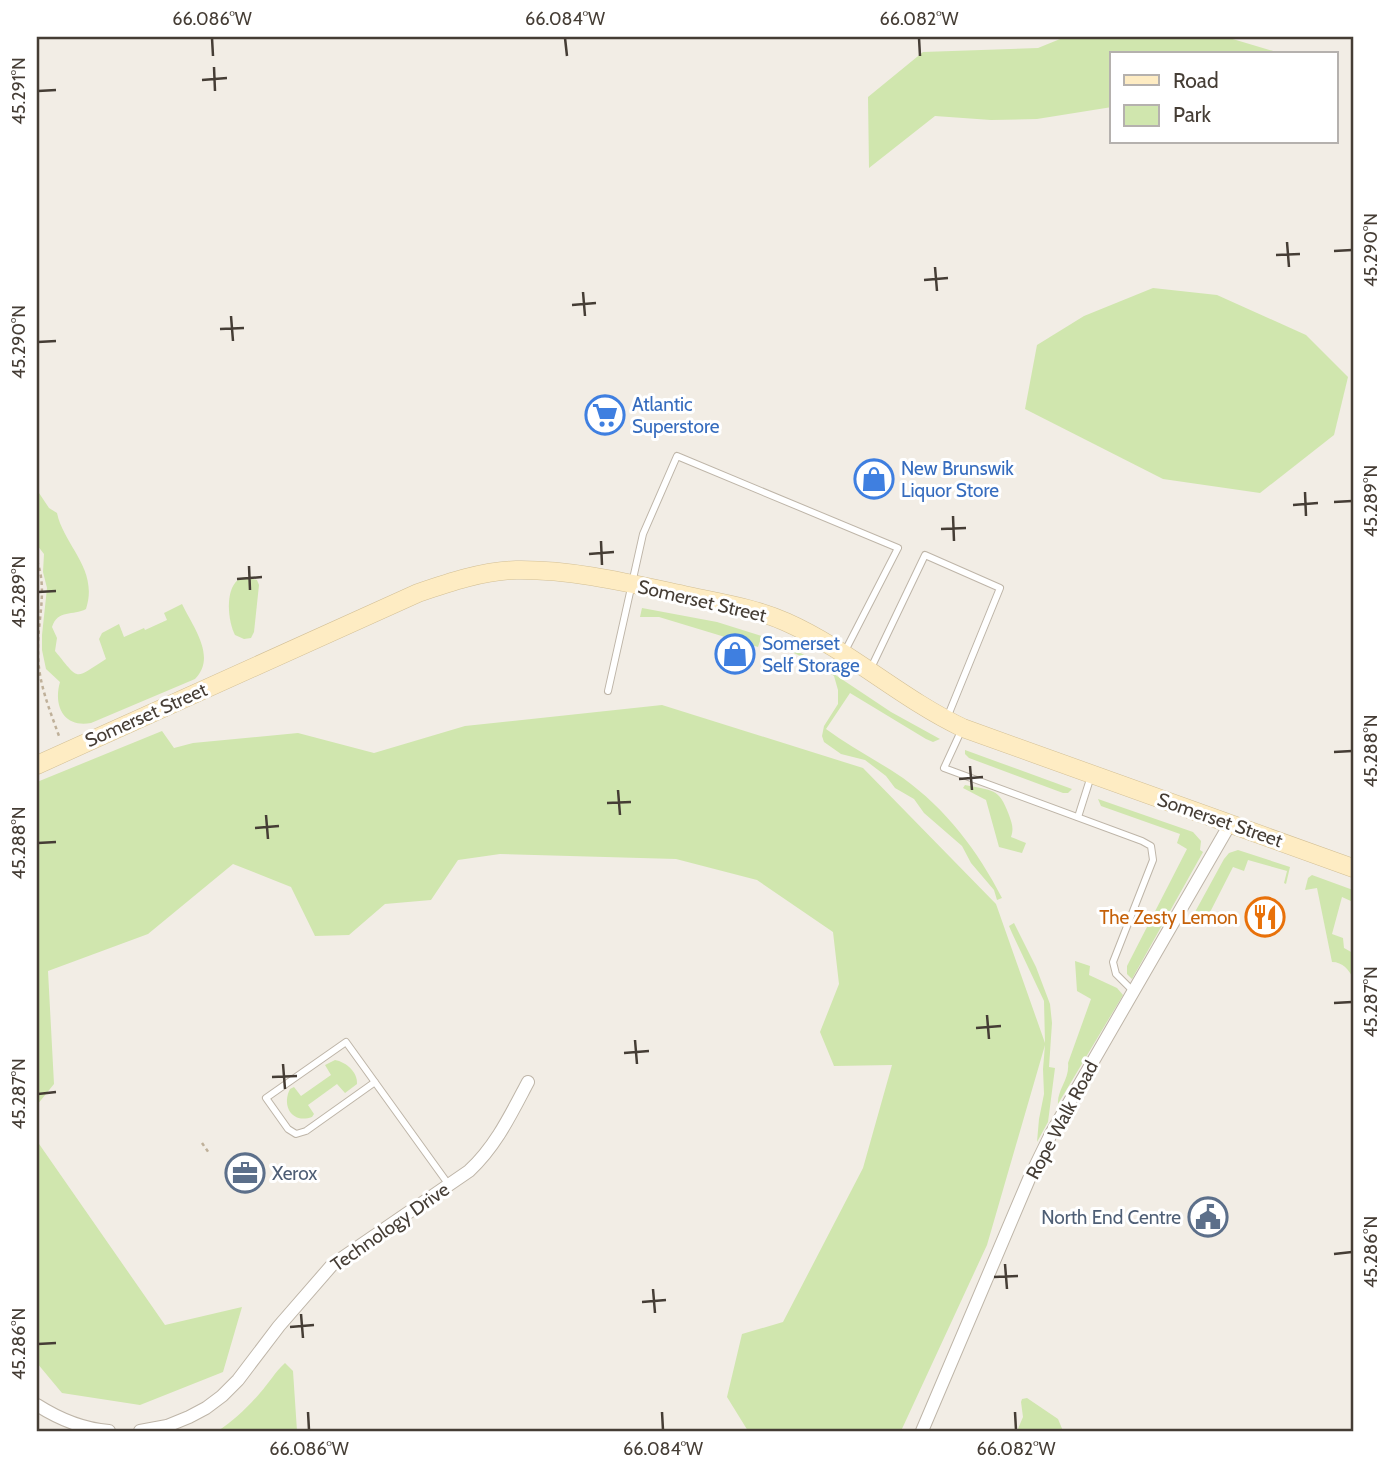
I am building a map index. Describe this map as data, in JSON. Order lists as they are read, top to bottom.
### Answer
{
  "streets": {
    "main road": ["Somerset Street"],
    "street": ["Rope Walk Road", "Technology Drive"]
  },
  "crossings": [
    ["Somerset Street", "Rope Walk Road"]
  ],
  "places": {
    "supermarket": ["Atlantic Superstore"],
    "shop": ["New Brunswik Liquor Store", "Somerset Self Storage"],
    "restaurant": ["The Zesty Lemon"],
    "office": ["Xerox"],
    "public building": ["North End Centre"]
  },
  "legend": ["Road", "Park"],
  "coordinates": [
    "66.086°W",
    "66.084°W",
    "66.082°W",
    "45.291°N",
    "45.290°N",
    "45.289°N",
    "45.288°N",
    "45.287°N",
    "45.286°N"
  ]
}
